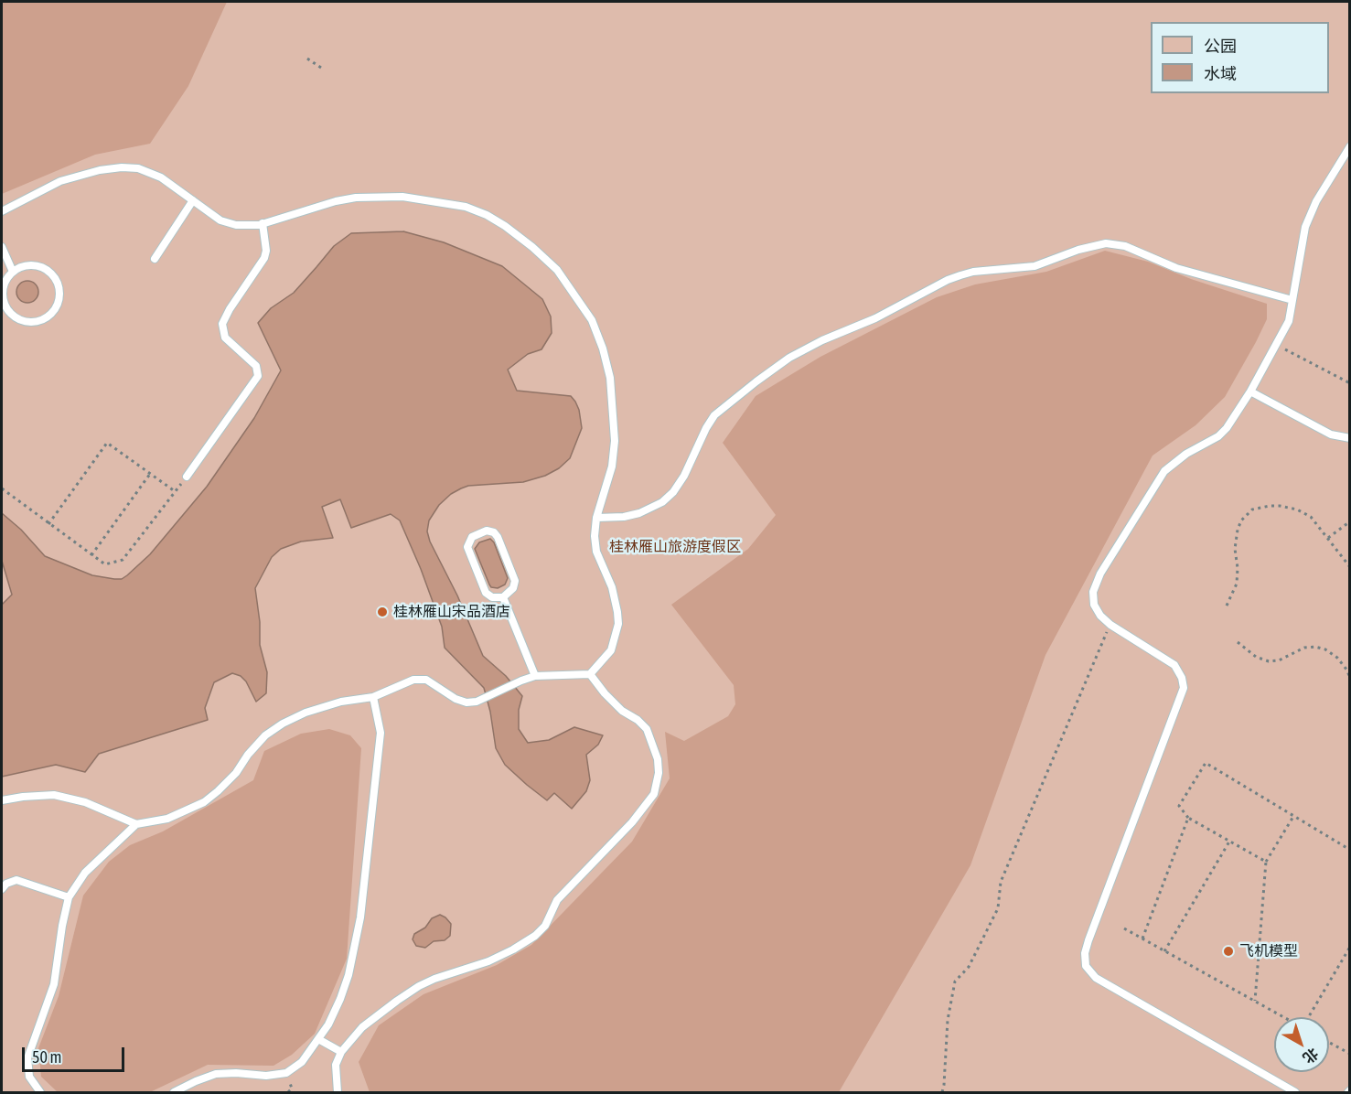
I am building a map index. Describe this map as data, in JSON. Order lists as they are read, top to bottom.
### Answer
{
  "parks": ["桂林雁山旅游度假区"],
  "places": ["桂林雁山宋品酒店", "飞机模型"],
  "legend": ["公园", "水域"],
  "scale_bar": "50 m",
  "north": "bottom right"
}
